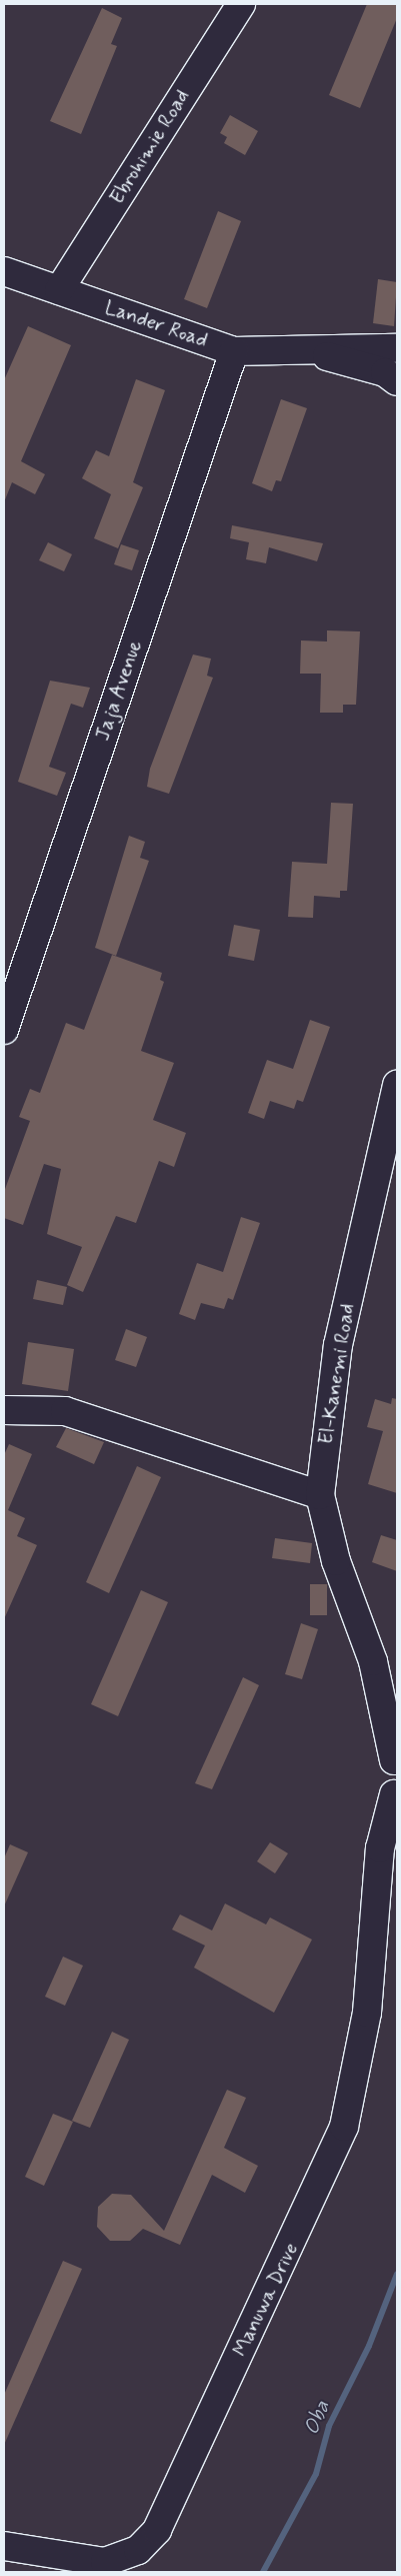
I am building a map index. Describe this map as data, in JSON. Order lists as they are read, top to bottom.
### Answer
{
  "streets": {
    "street": [
      "Ebrohimie Road",
      "Lander Road",
      "Jaja Avenue",
      "El-Kanemi Road",
      "Manuwa Drive"
    ]
  },
  "crossings": [
    ["Ebrohimie Road", "Lander Road"],
    ["Lander Road", "Jaja Avenue"],
    ["El-Kanemi Road", "Manuwa Drive"]
  ],
  "water": ["Oba"]
}
